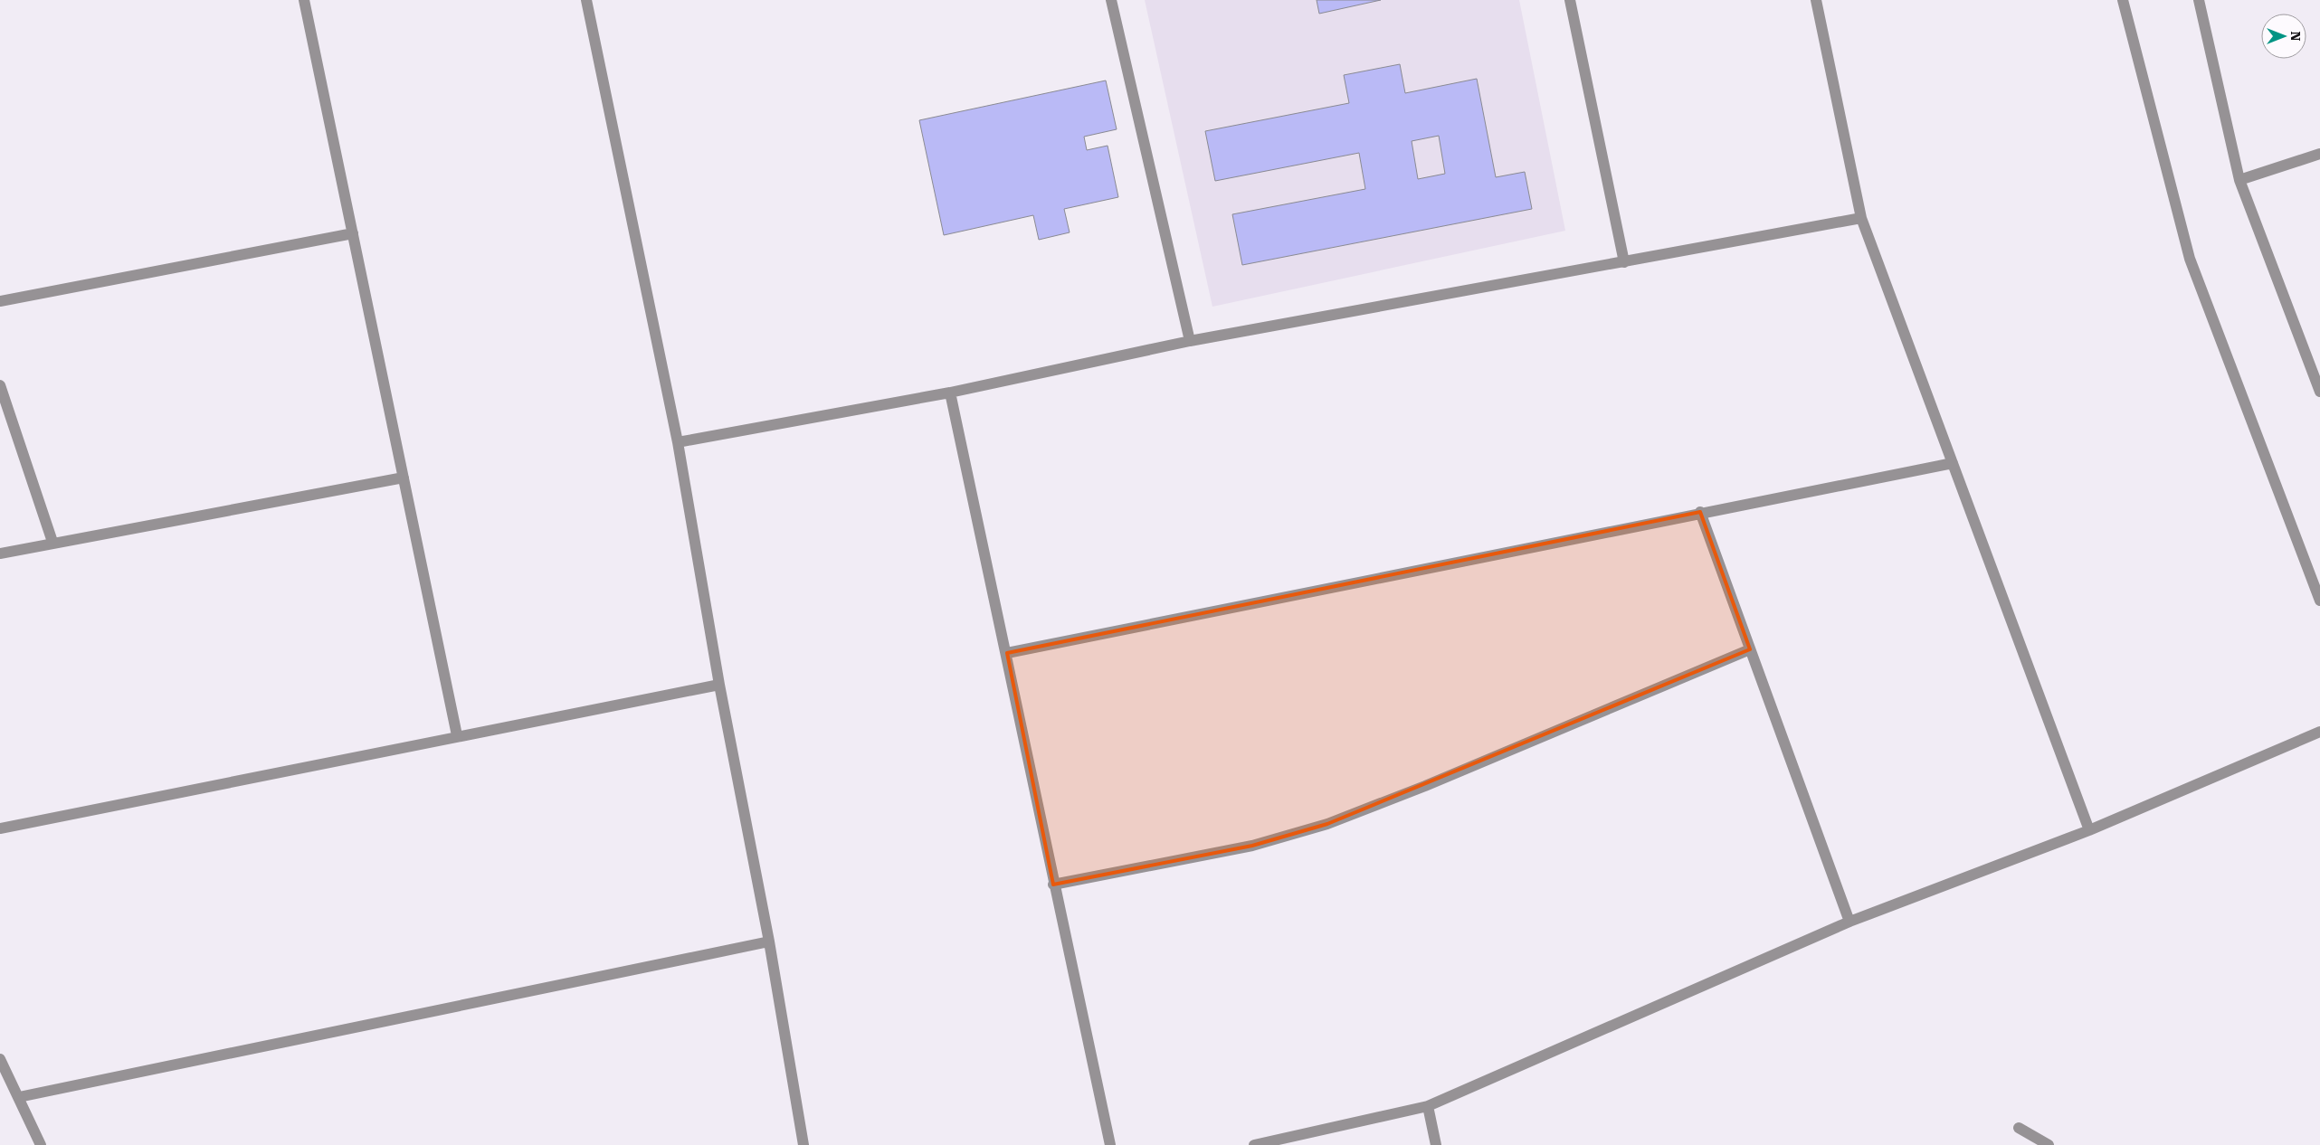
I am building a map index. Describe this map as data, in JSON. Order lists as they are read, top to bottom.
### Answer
{
  "north": "right"
}
